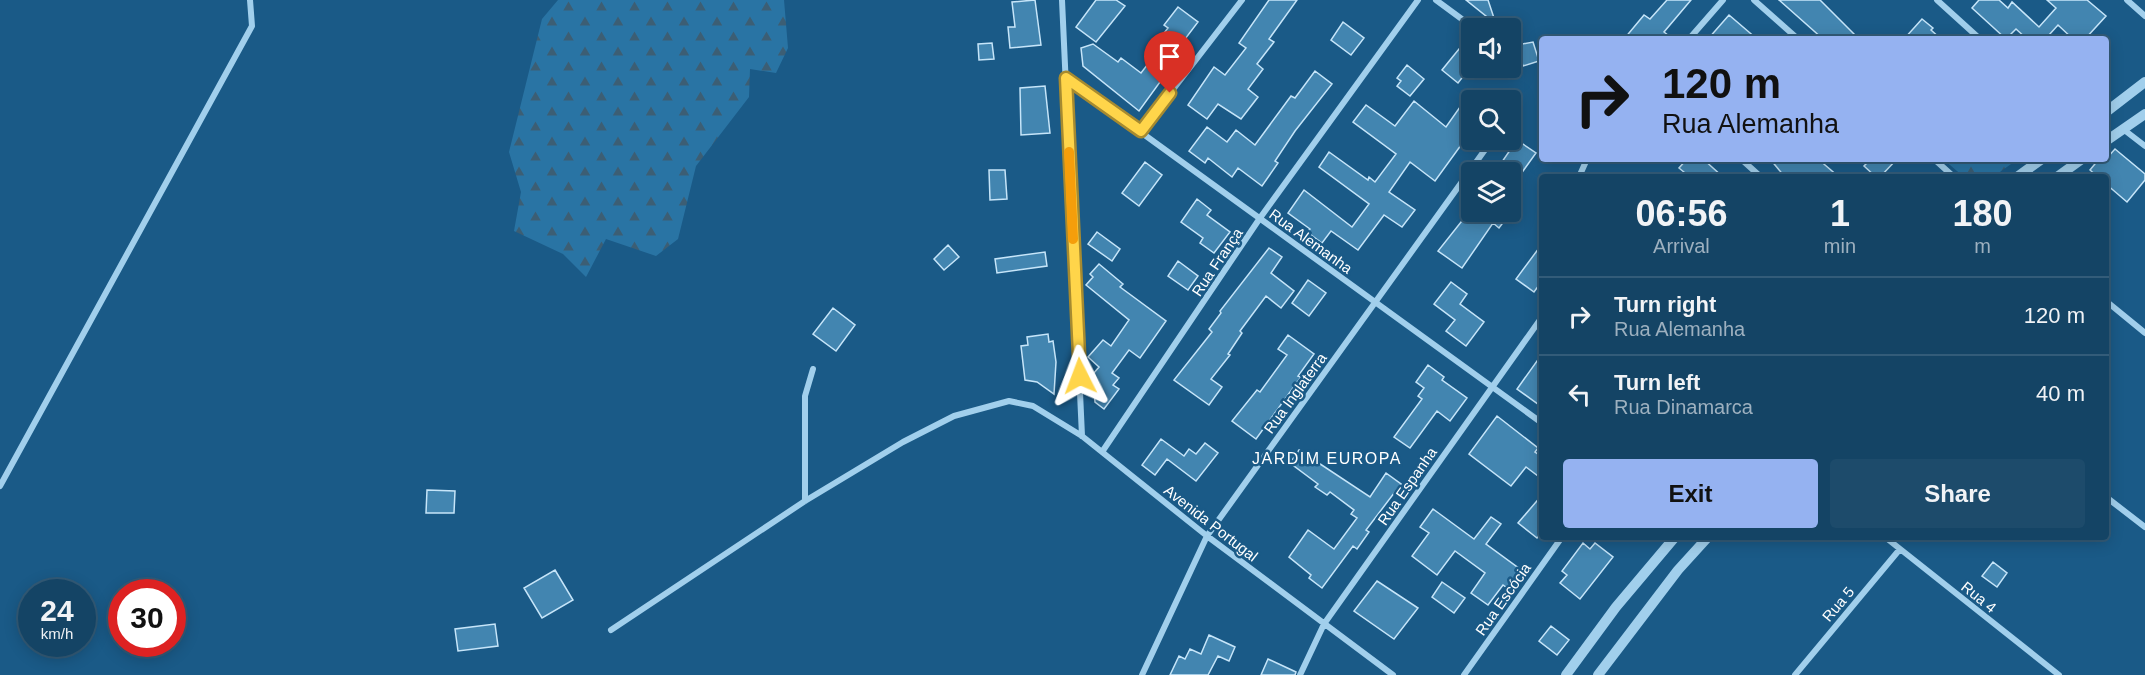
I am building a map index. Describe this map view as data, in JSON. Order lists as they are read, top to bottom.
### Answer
{
  "streets": {
    "street": [
      "Rua Alemanha",
      "Rua França",
      "Rua Inglaterra",
      "Rua Espanha",
      "Avenida Portugal",
      "Rua 4",
      "Rua Escócia",
      "Rua 5"
    ]
  },
  "crossings": [
    ["Rua Alemanha", "Rua França"],
    ["Rua Alemanha", "Rua Inglaterra"],
    ["Rua Alemanha", "Rua Espanha"],
    ["Rua França", "Avenida Portugal"],
    ["Rua Inglaterra", "Avenida Portugal"],
    ["Rua Espanha", "Avenida Portugal"],
    ["Rua 4", "Rua 5"]
  ],
  "districts": ["JARDIM EUROPA"],
  "page": {
    "turn": ["120 m", "Rua Alemanha"],
    "eta": [
      "06:56",
      "Arrival",
      "1",
      "min",
      "180",
      "m"
    ],
    "list": [
      {
        "name": "Turn right",
        "note": "Rua Alemanha",
        "value": "120 m"
      },
      {
        "name": "Turn left",
        "note": "Rua Dinamarca",
        "value": "40 m"
      }
    ],
    "buttons": ["Exit", "Share"],
    "speed": "24 km/h",
    "limit": "30"
  }
}
